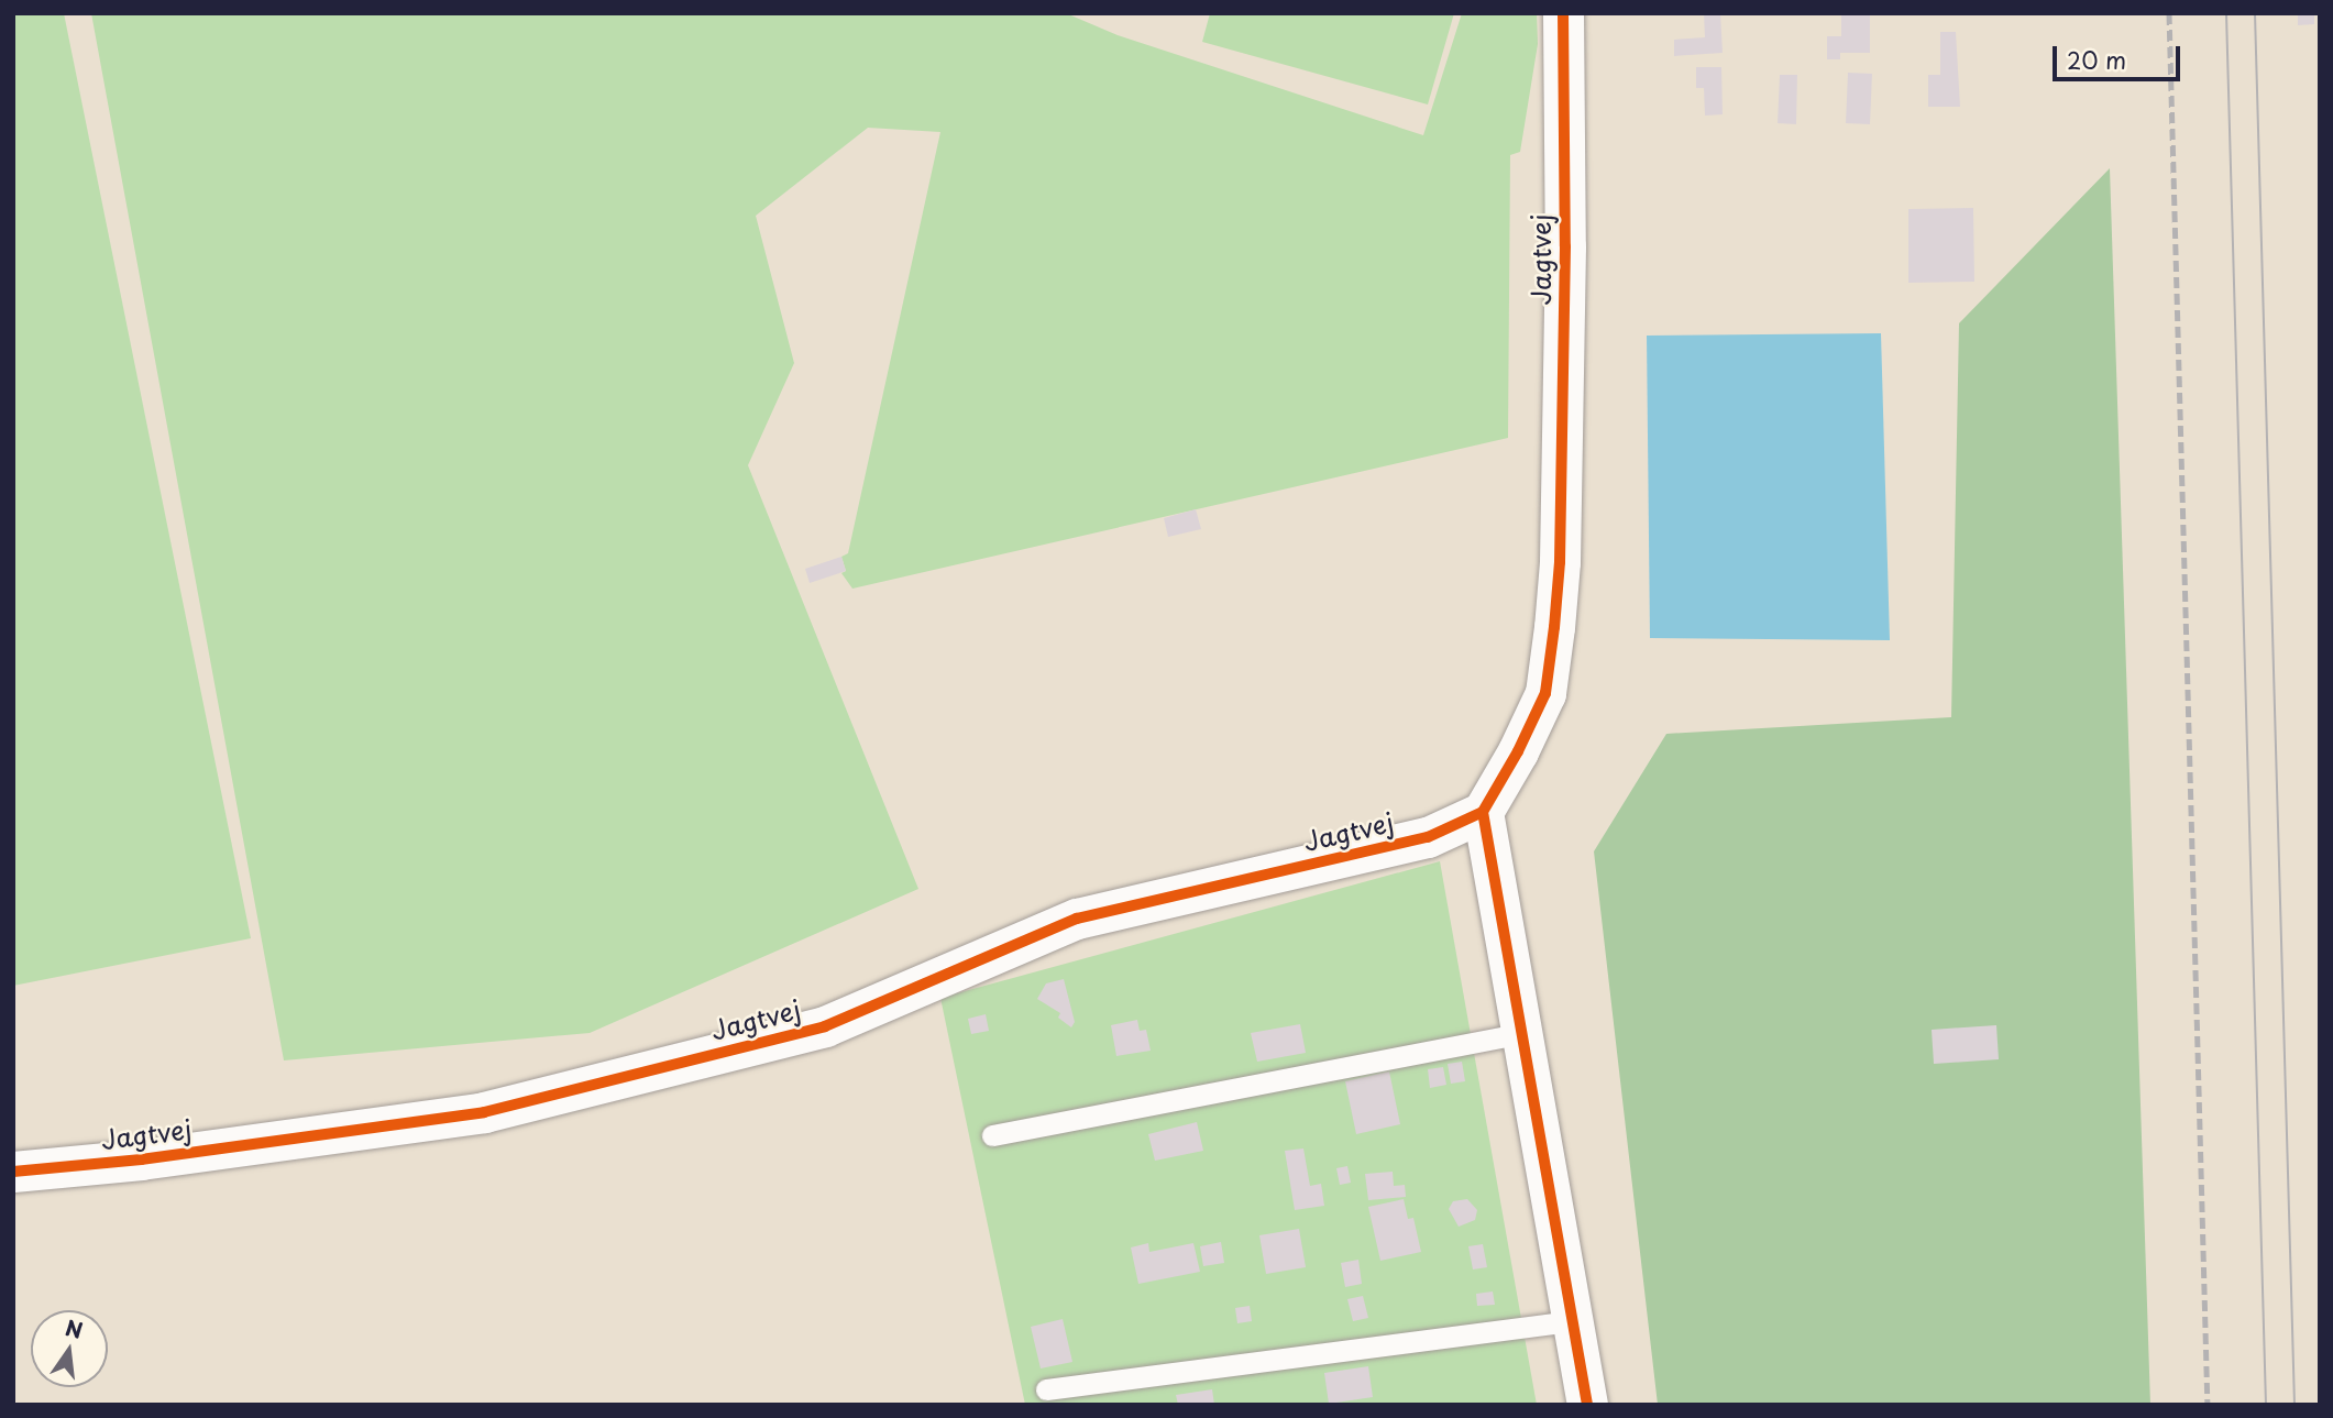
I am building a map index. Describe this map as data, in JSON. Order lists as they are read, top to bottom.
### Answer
{
  "streets": {
    "street": ["Jagtvej"]
  },
  "scale_bar": "20 m",
  "north": "top"
}
